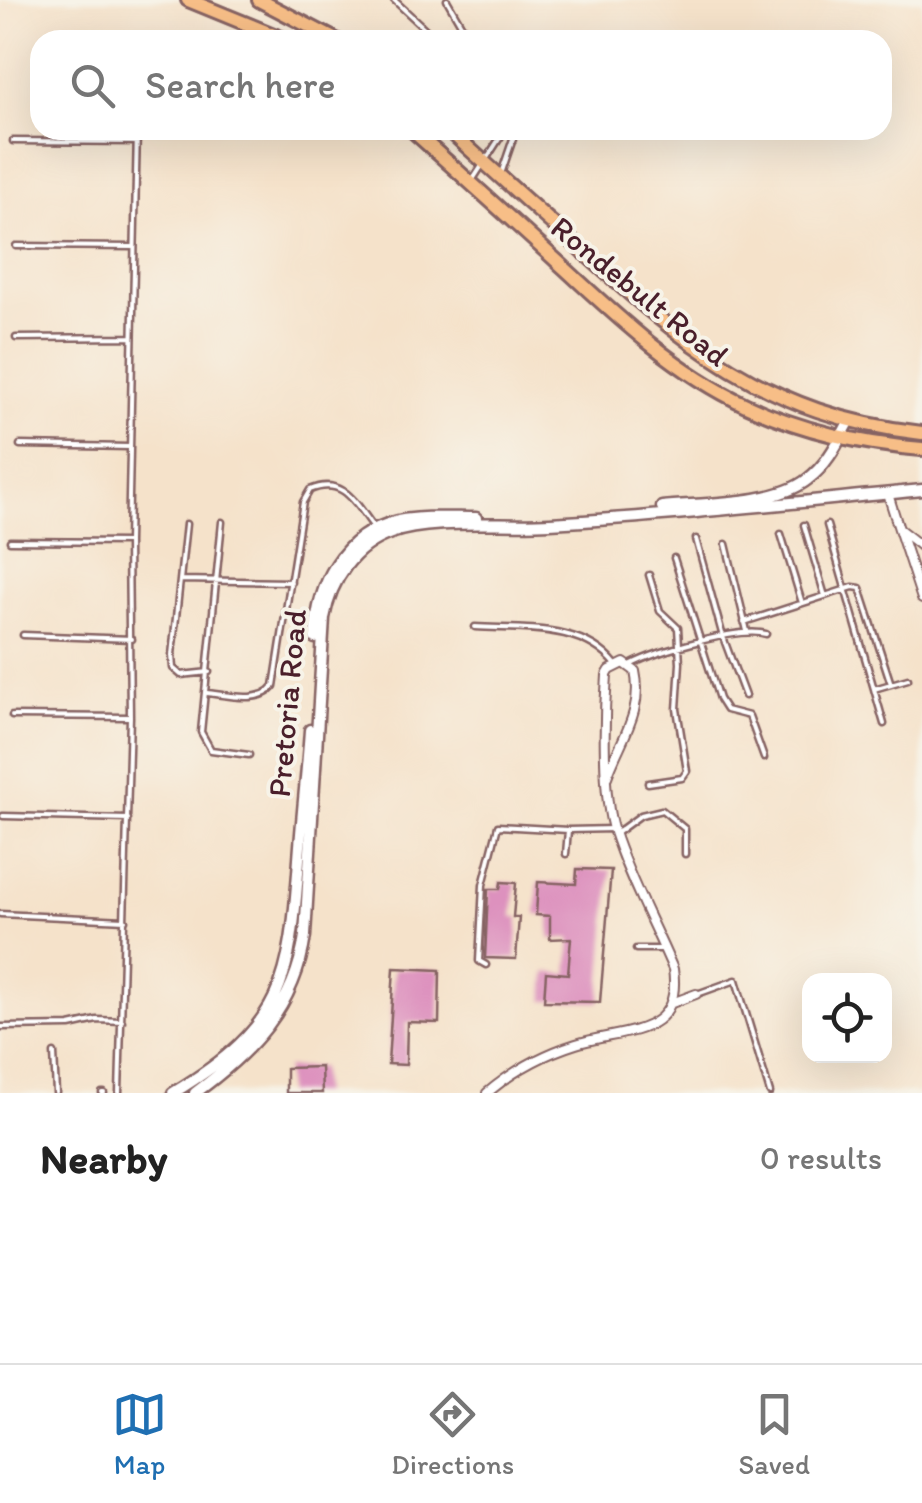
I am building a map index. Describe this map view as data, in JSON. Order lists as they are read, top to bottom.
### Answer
{
  "streets": {
    "main road": ["Rondebult Road"],
    "street": ["Pretoria Road"]
  },
  "page": {
    "search": "Search here",
    "heading": ["Nearby", "0 results"],
    "nav": ["Map", "Directions", "Saved"]
  }
}
